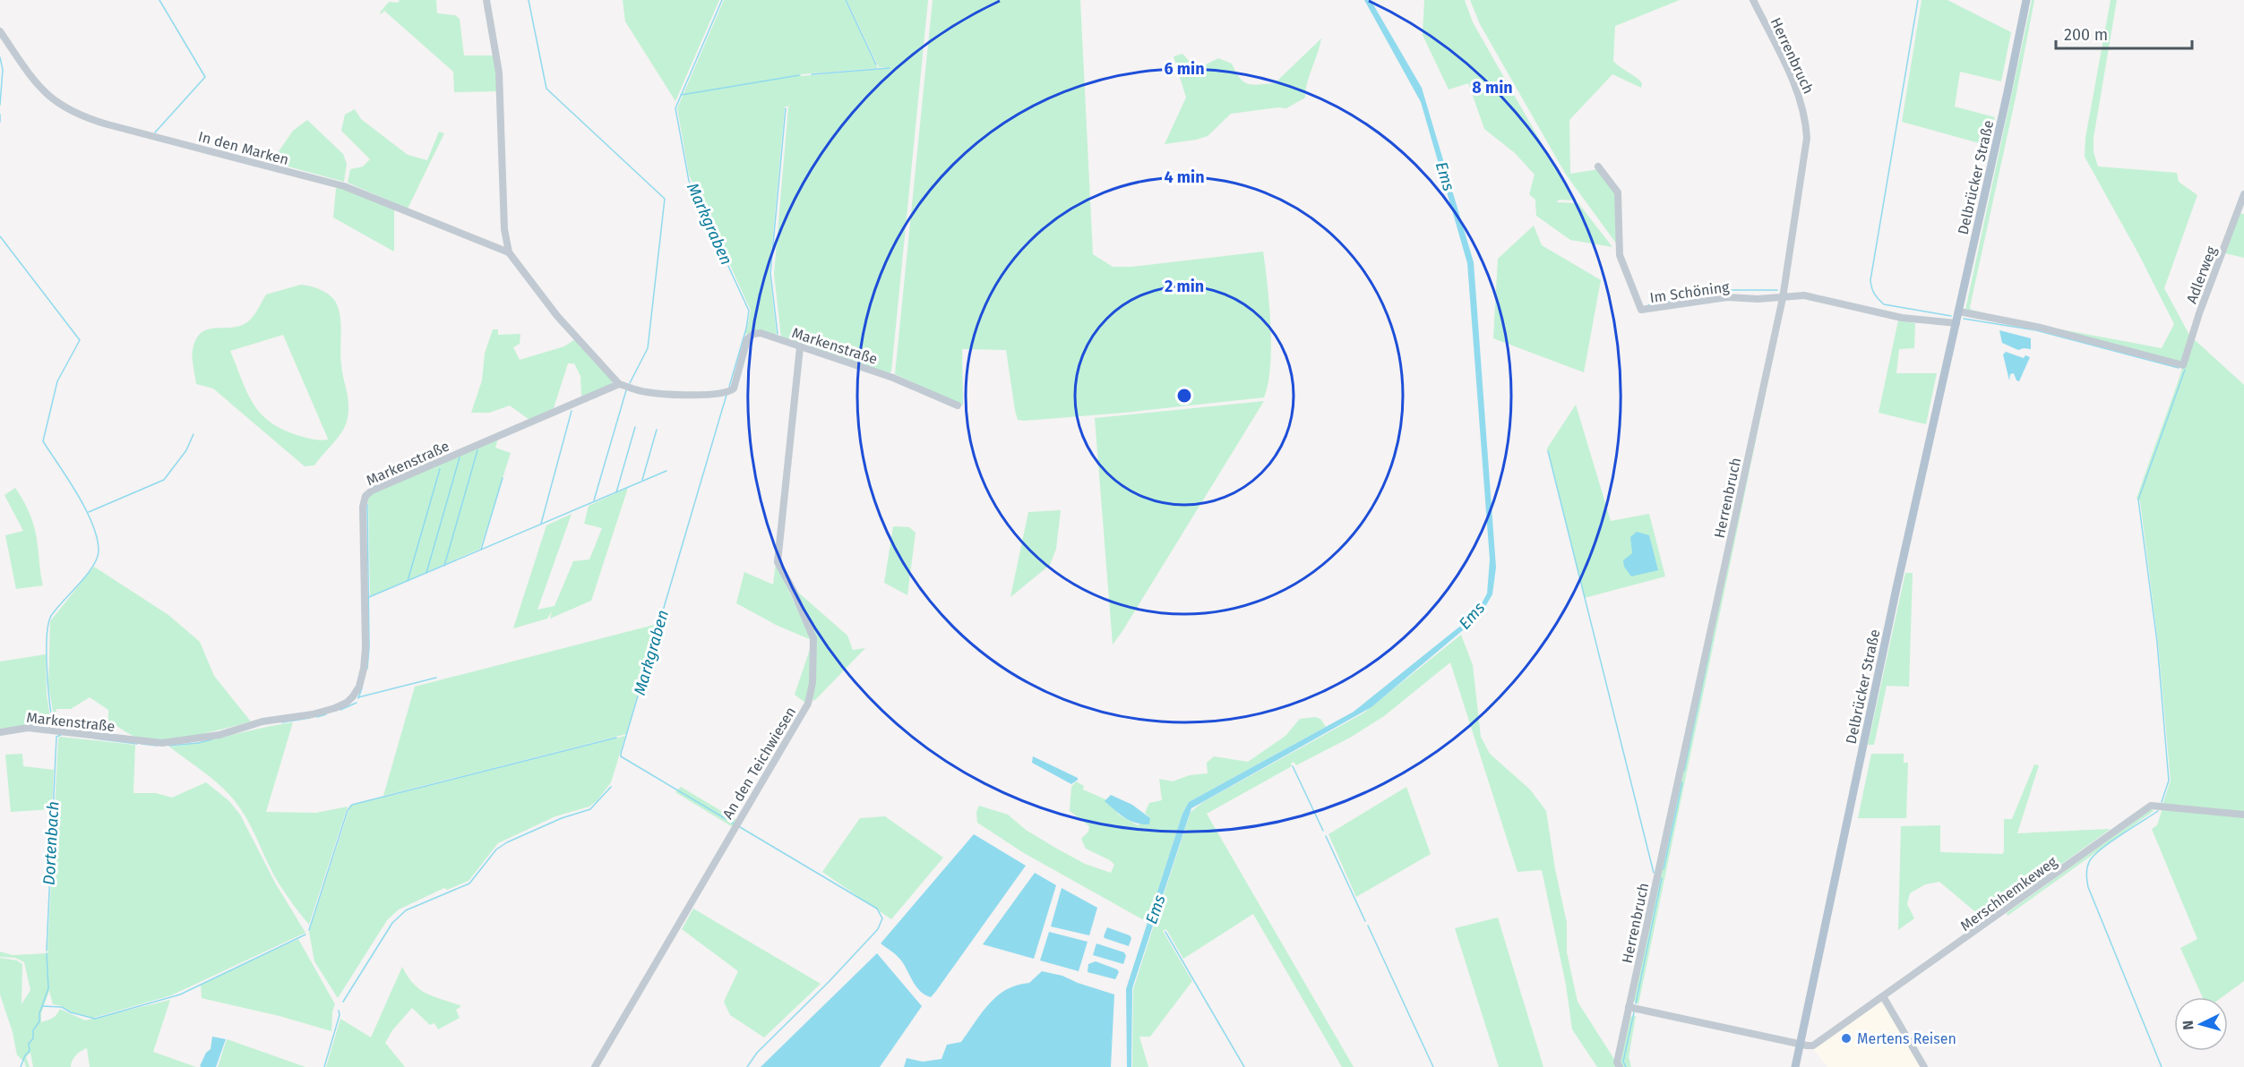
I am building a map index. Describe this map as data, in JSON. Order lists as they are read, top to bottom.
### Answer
{
  "streets": {
    "main road": ["Delbrücker Straße"],
    "street": [
      "Herrenbruch",
      "In den Marken",
      "Adlerweg",
      "Im Schöning",
      "Markenstraße",
      "An den Teichwiesen",
      "Merschhemkeweg"
    ]
  },
  "crossings": [
    ["Herrenbruch", "Im Schöning"],
    ["Delbrücker Straße", "Adlerweg"],
    ["Delbrücker Straße", "Im Schöning"],
    ["Delbrücker Straße", "Merschhemkeweg"],
    ["Markenstraße", "An den Teichwiesen"]
  ],
  "water": ["Ems", "Markgraben", "Dortenbach"],
  "places": ["Mertens Reisen"],
  "scale_bar": "200 m",
  "north": "left",
  "rings": [
    "6 min",
    "8 min",
    "4 min",
    "2 min"
  ]
}
